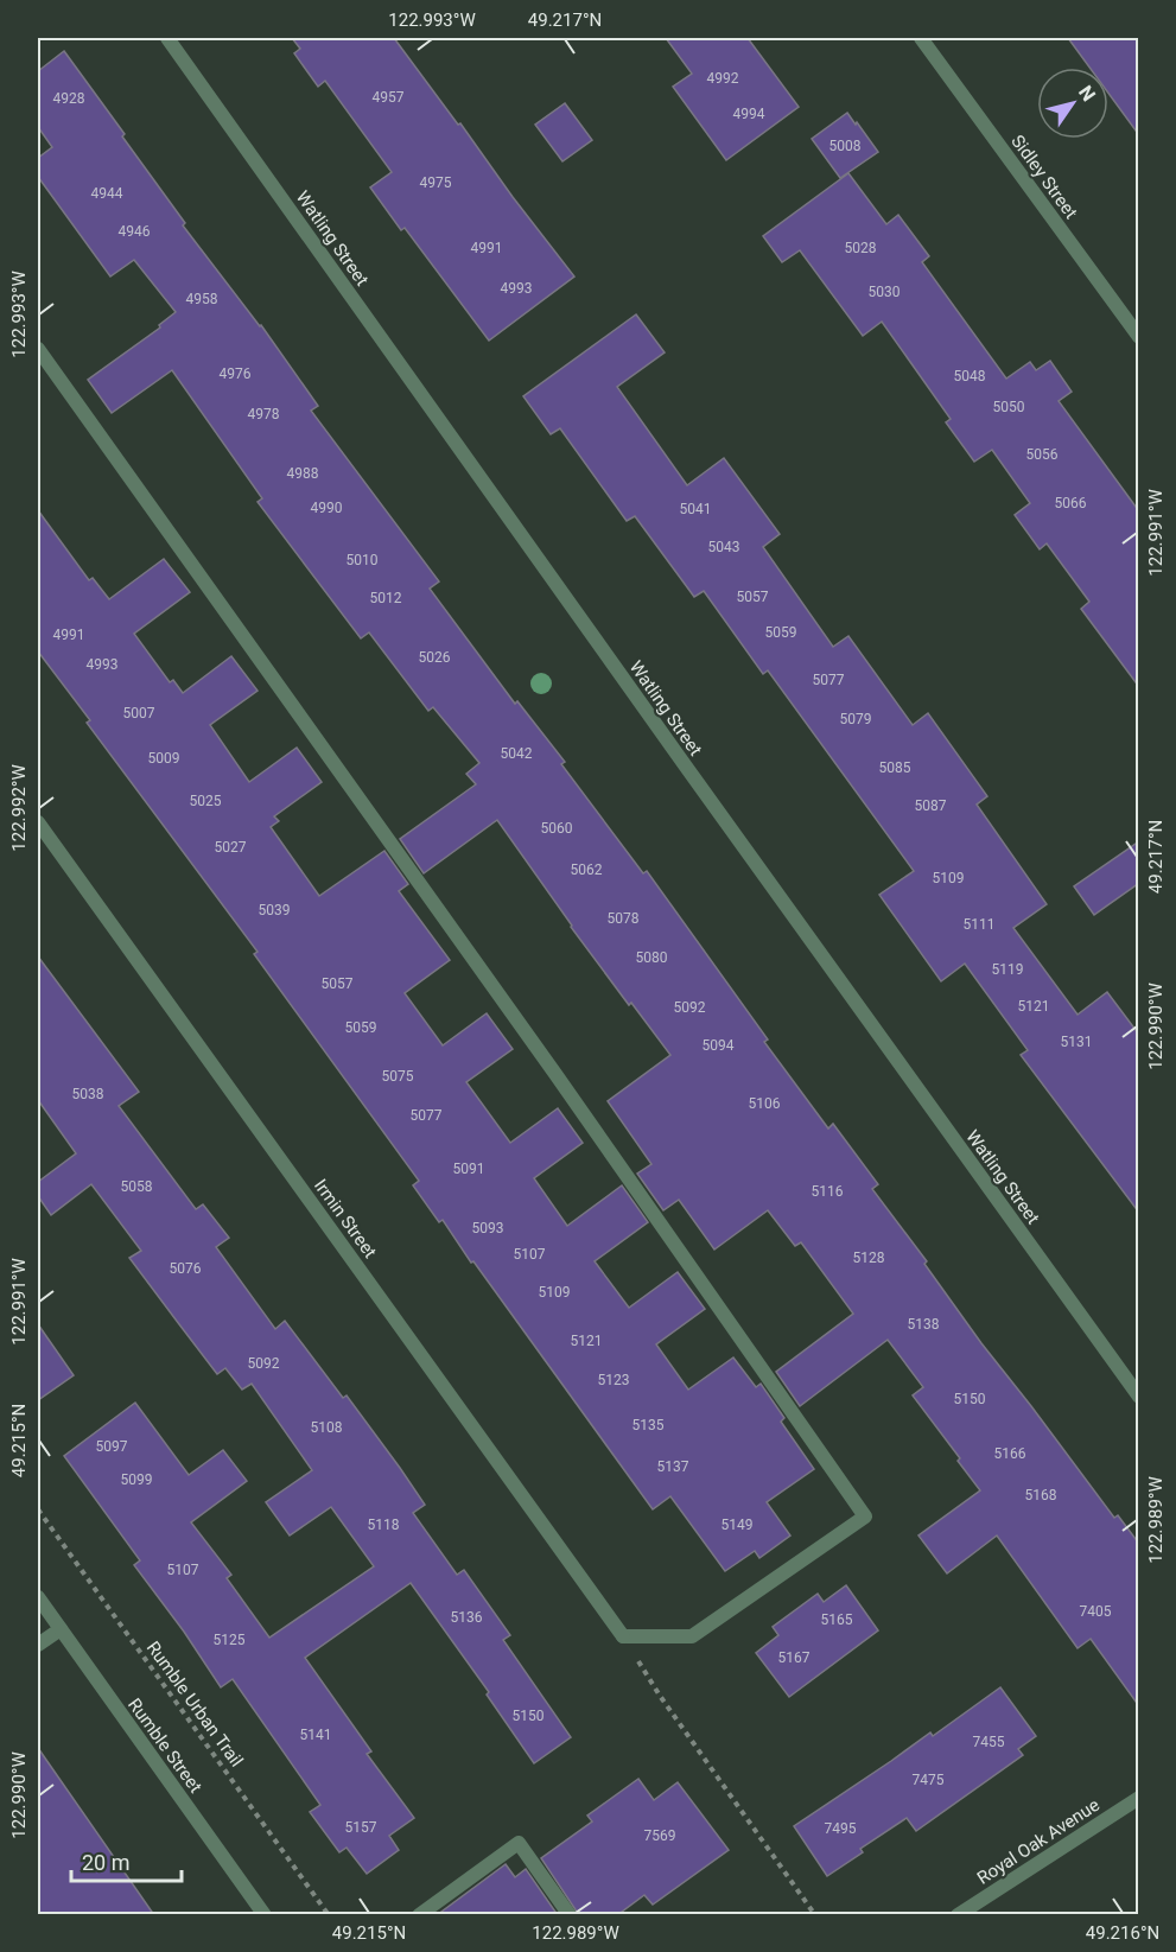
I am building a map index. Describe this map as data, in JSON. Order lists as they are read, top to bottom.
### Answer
{
  "streets": {
    "street": [
      "Sidley Street",
      "Watling Street",
      "Irmin Street",
      "Rumble Street",
      "Royal Oak Avenue"
    ],
    "path": ["Rumble Urban Trail"]
  },
  "house_numbers": [
    "4992",
    "4957",
    "4928",
    "4994",
    "5008",
    "4975",
    "4944",
    "4946",
    "4991",
    "5028",
    "4993",
    "5030",
    "4958",
    "4976",
    "5048",
    "5050",
    "4978",
    "5056",
    "4988",
    "5066",
    "4990",
    "5041",
    "5043",
    "5010",
    "5057",
    "5012",
    "5059",
    "4991",
    "5026",
    "4993",
    "5077",
    "5007",
    "5079",
    "5042",
    "5009",
    "5085",
    "5025",
    "5087",
    "5060",
    "5027",
    "5062",
    "5109",
    "5039",
    "5078",
    "5111",
    "5080",
    "5119",
    "5057",
    "5121",
    "5092",
    "5059",
    "5131",
    "5094",
    "5075",
    "5038",
    "5106",
    "5077",
    "5091",
    "5058",
    "5116",
    "5093",
    "5107",
    "5128",
    "5076",
    "5109",
    "5138",
    "5121",
    "5092",
    "5123",
    "5150",
    "5135",
    "5108",
    "5097",
    "5166",
    "5137",
    "5099",
    "5168",
    "5118",
    "5149",
    "5107",
    "7405",
    "5136",
    "5165",
    "5125",
    "5167",
    "5150",
    "5141",
    "7455",
    "7475",
    "5157",
    "7495",
    "7569"
  ],
  "scale_bar": "20 m",
  "north": "top right",
  "coordinates": [
    "122.993°W",
    "49.217°N",
    "122.991°W",
    "122.992°W",
    "122.990°W",
    "49.215°N",
    "122.989°W",
    "49.216°N"
  ]
}
